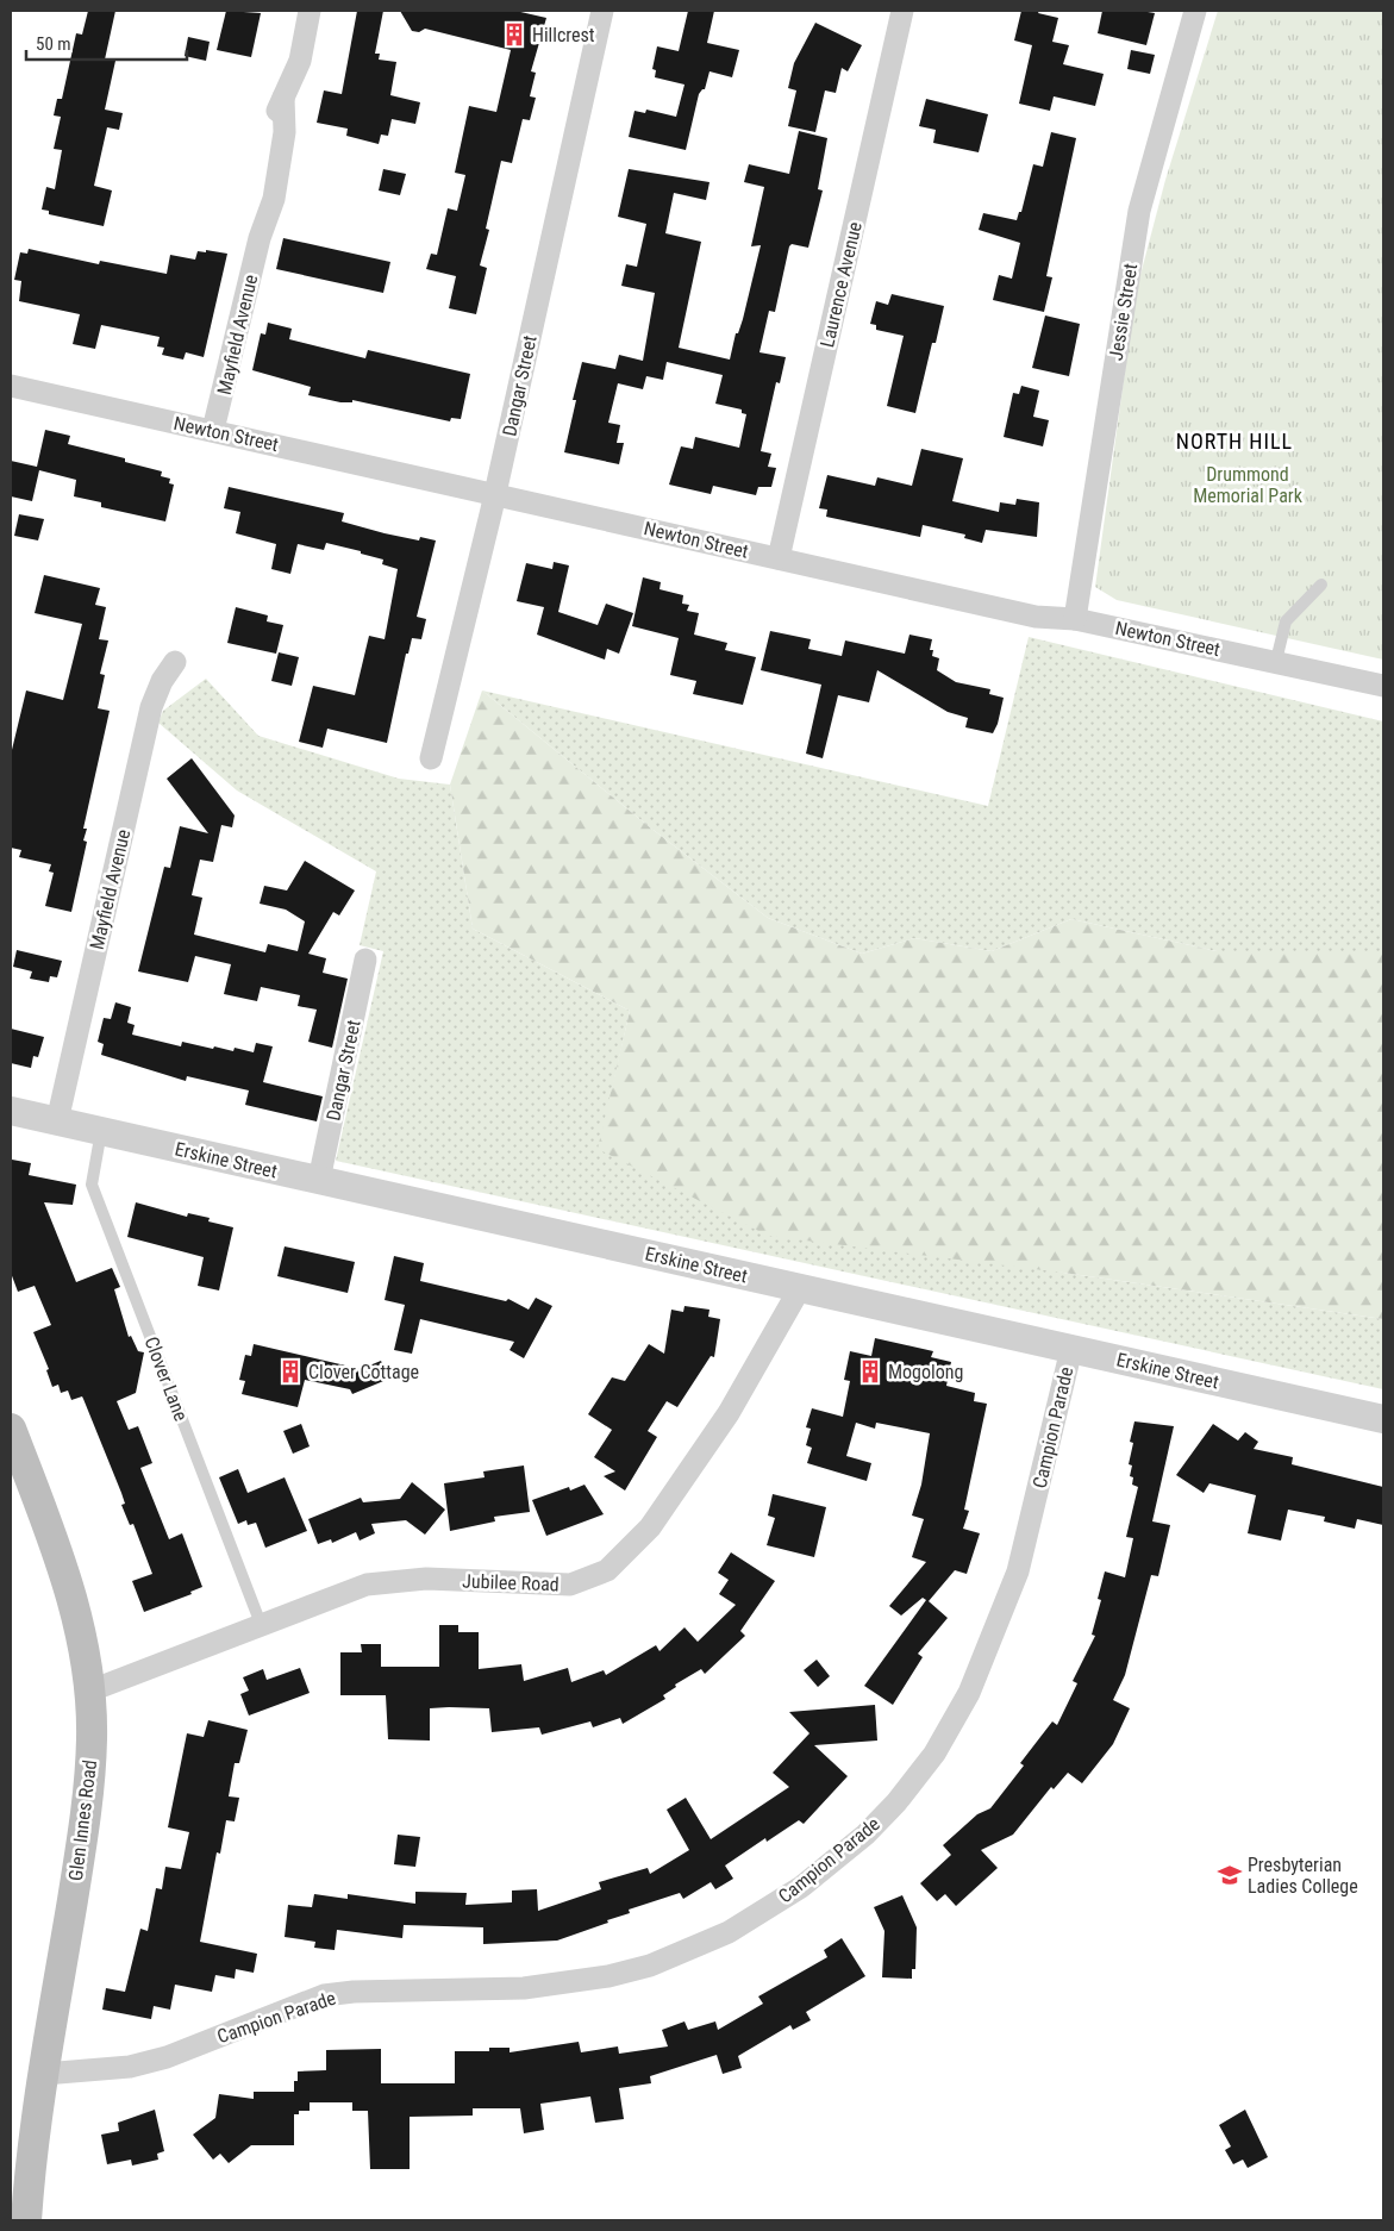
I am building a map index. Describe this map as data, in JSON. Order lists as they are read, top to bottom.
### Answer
{
  "streets": {
    "main road": ["Glen Innes Road"],
    "street": [
      "Laurence Avenue",
      "Jessie Street",
      "Mayfield Avenue",
      "Dangar Street",
      "Newton Street",
      "Erskine Street",
      "Campion Parade",
      "Jubilee Road"
    ],
    "lane": ["Clover Lane"]
  },
  "crossings": [
    ["Laurence Avenue", "Newton Street"],
    ["Jessie Street", "Newton Street"],
    ["Mayfield Avenue", "Newton Street"],
    ["Mayfield Avenue", "Erskine Street"],
    ["Dangar Street", "Newton Street"],
    ["Dangar Street", "Erskine Street"],
    ["Erskine Street", "Clover Lane"],
    ["Erskine Street", "Campion Parade"],
    ["Erskine Street", "Jubilee Road"],
    ["Clover Lane", "Jubilee Road"],
    ["Campion Parade", "Glen Innes Road"],
    ["Jubilee Road", "Glen Innes Road"]
  ],
  "districts": ["NORTH HILL"],
  "parks": ["Drummond Memorial Park"],
  "places": {
    "building": ["Hillcrest", "Clover Cottage", "Mogolong"],
    "school or university": ["Presbyterian Ladies College"]
  },
  "scale_bar": "50 m"
}
